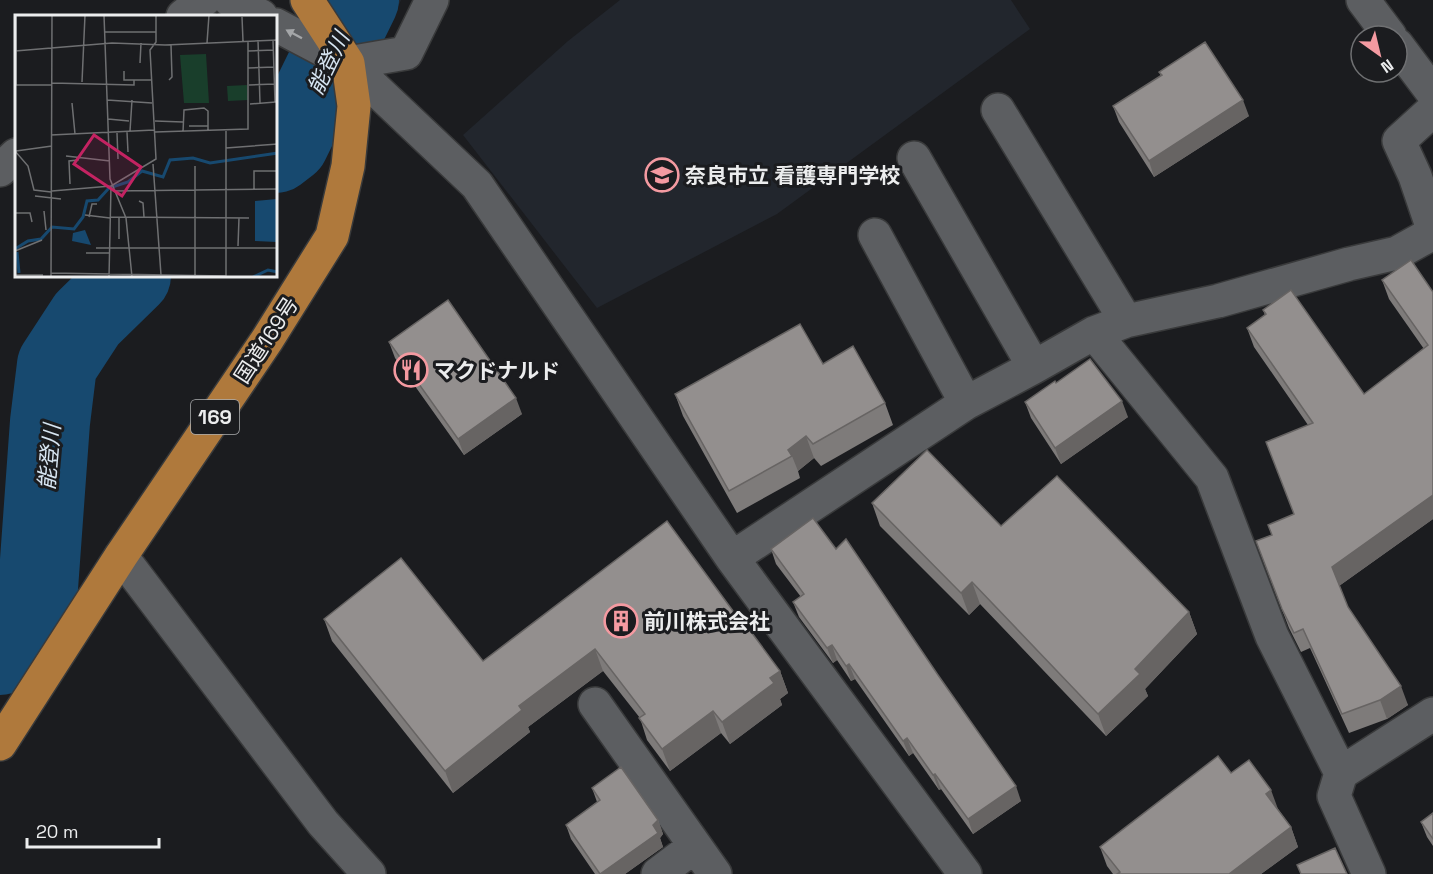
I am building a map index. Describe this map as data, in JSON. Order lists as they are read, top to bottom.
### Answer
{
  "streets": {
    "highway": ["国道169号", "169"]
  },
  "water": ["能登川"],
  "places": {
    "school or university": ["奈良市立 看護専門学校"],
    "restaurant": ["マクドナルド"],
    "building": ["前川株式会社"]
  },
  "scale_bar": "20 m",
  "north": "bottom right"
}
